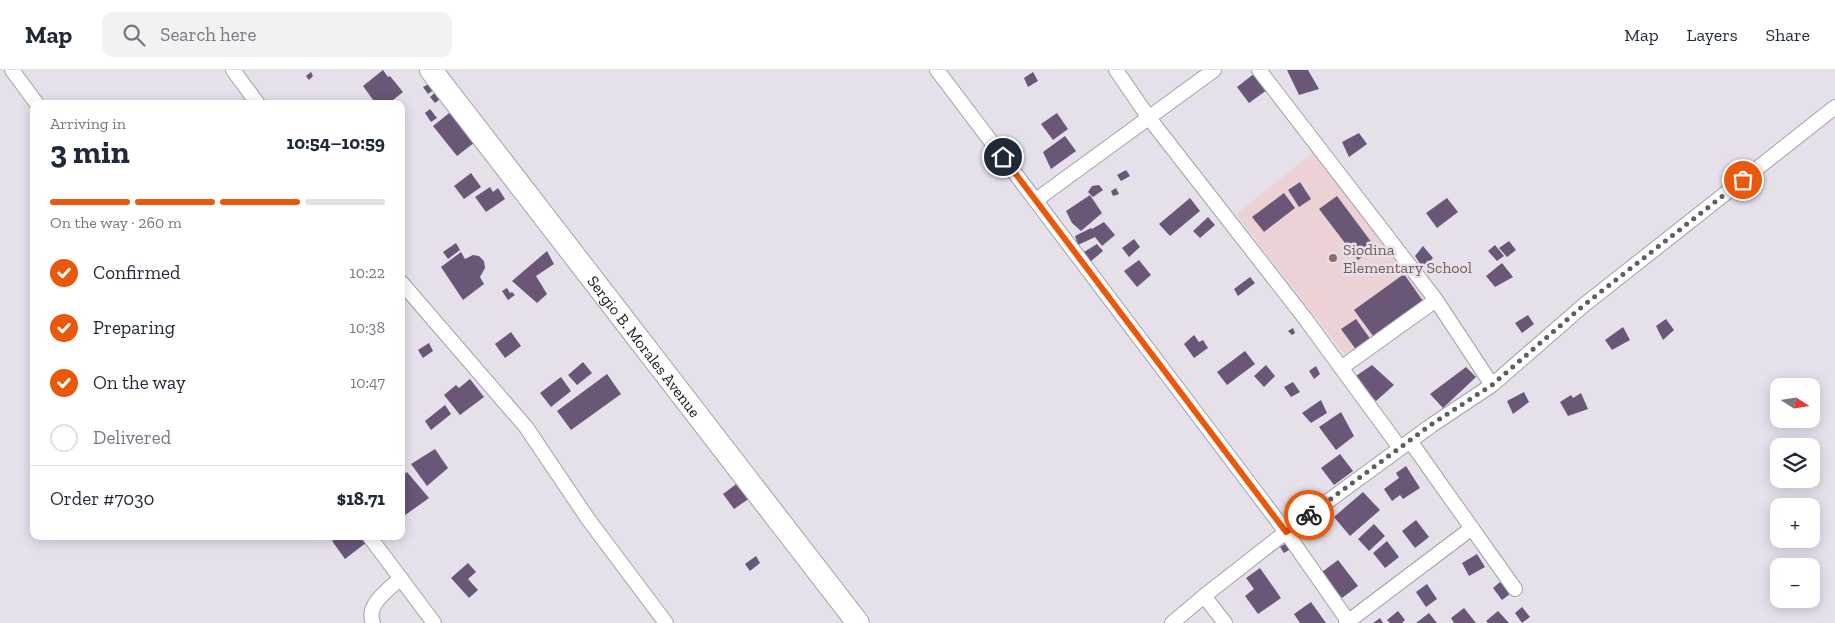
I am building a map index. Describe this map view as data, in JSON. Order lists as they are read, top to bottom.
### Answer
{
  "streets": {
    "main road": ["Sergio B. Morales Avenue"]
  },
  "places": ["Siodina Elementary School"],
  "north": "right",
  "page": {
    "header": "Map",
    "search": "Search here",
    "nav": ["Map", "Layers", "Share"],
    "heading": ["3 min", "Arriving in", "10:54–10:59"],
    "panel": ["Order #7030", "$18.71"],
    "bar": "On the way · 260 m",
    "list": [
      ["Confirmed", "10:22"],
      ["Preparing", "10:38"],
      ["On the way", "10:47"],
      "Delivered"
    ],
    "map_buttons": ["+", "−"]
  }
}
